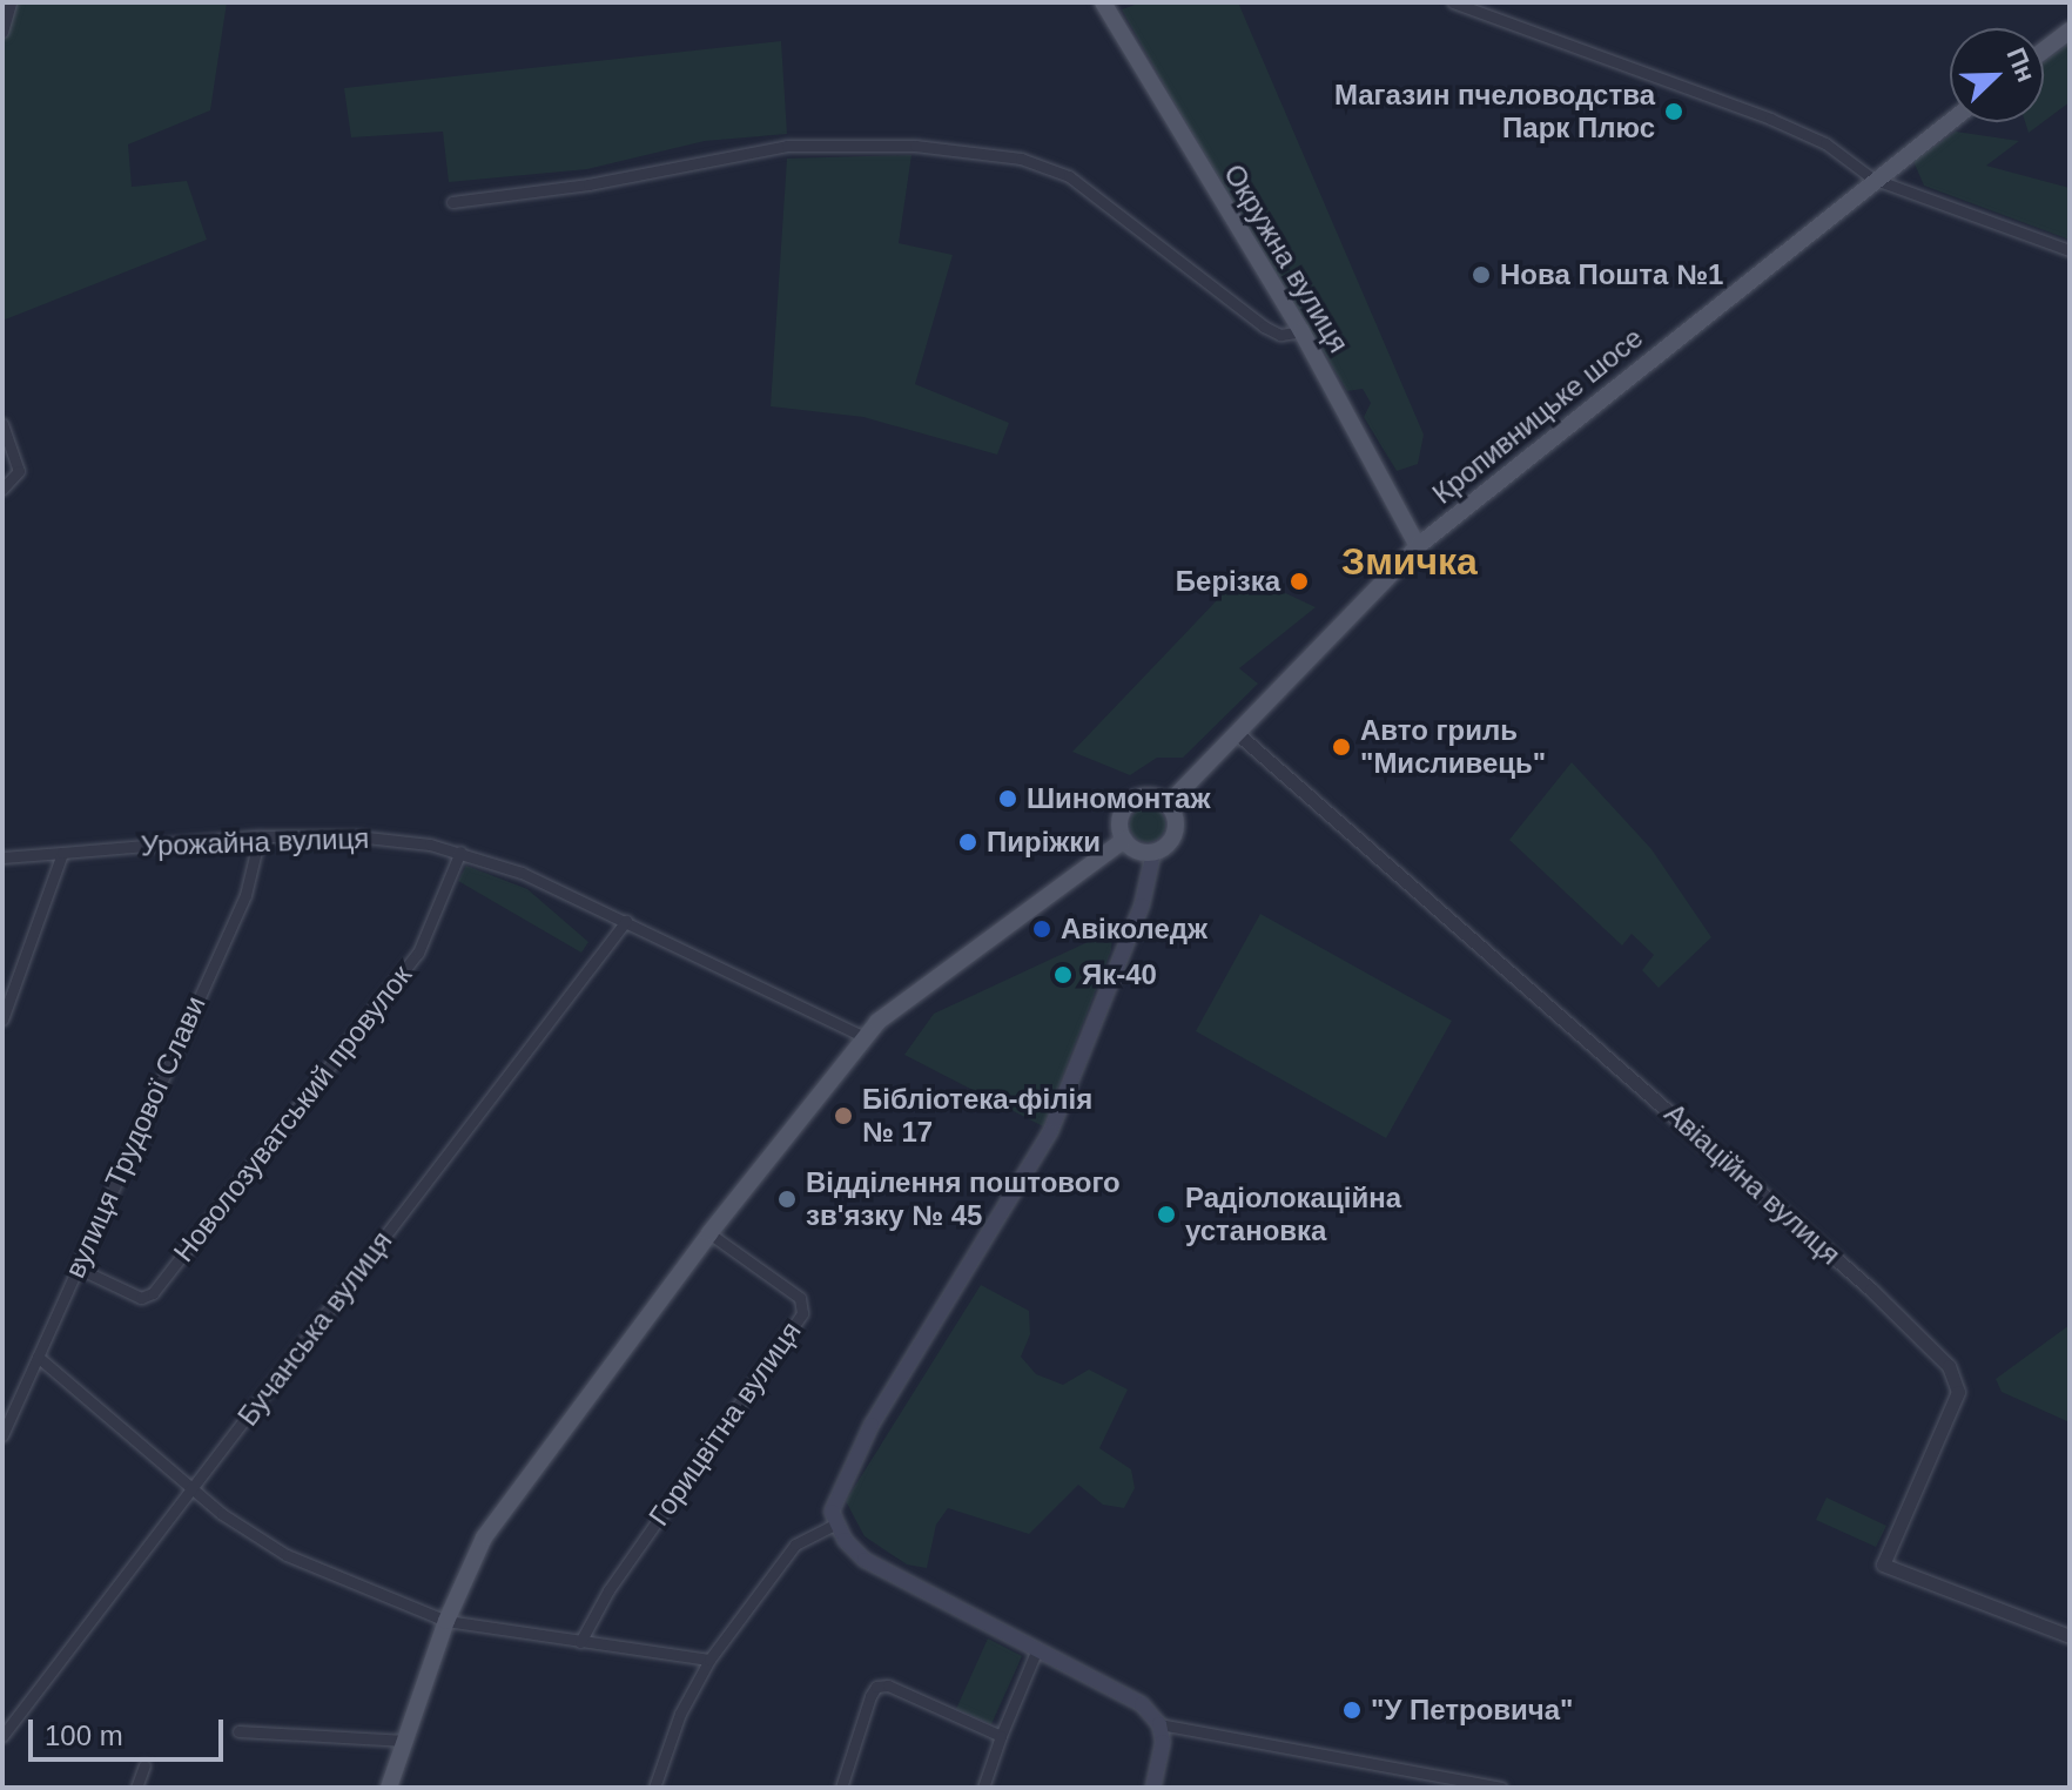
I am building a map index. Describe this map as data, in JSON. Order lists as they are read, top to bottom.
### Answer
{
  "streets": {
    "main road": ["Окружна вулиця", "Кропивницьке шосе"],
    "street": [
      "Урожайна вулиця",
      "Новолозуватський провулок",
      "вулиця Трудової Слави",
      "Авіаційна вулиця",
      "Бучанська вулиця",
      "Горицвітна вулиця"
    ]
  },
  "crossings": [
    ["Окружна вулиця", "Кропивницьке шосе"],
    ["Кропивницьке шосе", "Авіаційна вулиця"],
    ["Урожайна вулиця", "Новолозуватський провулок"],
    ["Урожайна вулиця", "вулиця Трудової Слави"],
    ["Урожайна вулиця", "Бучанська вулиця"],
    ["Новолозуватський провулок", "вулиця Трудової Слави"]
  ],
  "districts": ["Змичка"],
  "places": [
    "Магазин пчеловодства Парк Плюс",
    "Нова Пошта №1",
    "Берізка",
    "Авто гриль \"Мисливець\"",
    "Шиномонтаж",
    "Пиріжки",
    "Авіколедж",
    "Як-40",
    "Бібліотека-філія № 17",
    "Відділення поштового зв'язку № 45",
    "Радіолокаційна установка",
    "\"У Петровича\""
  ],
  "scale_bar": "100 m",
  "north": "top right"
}
